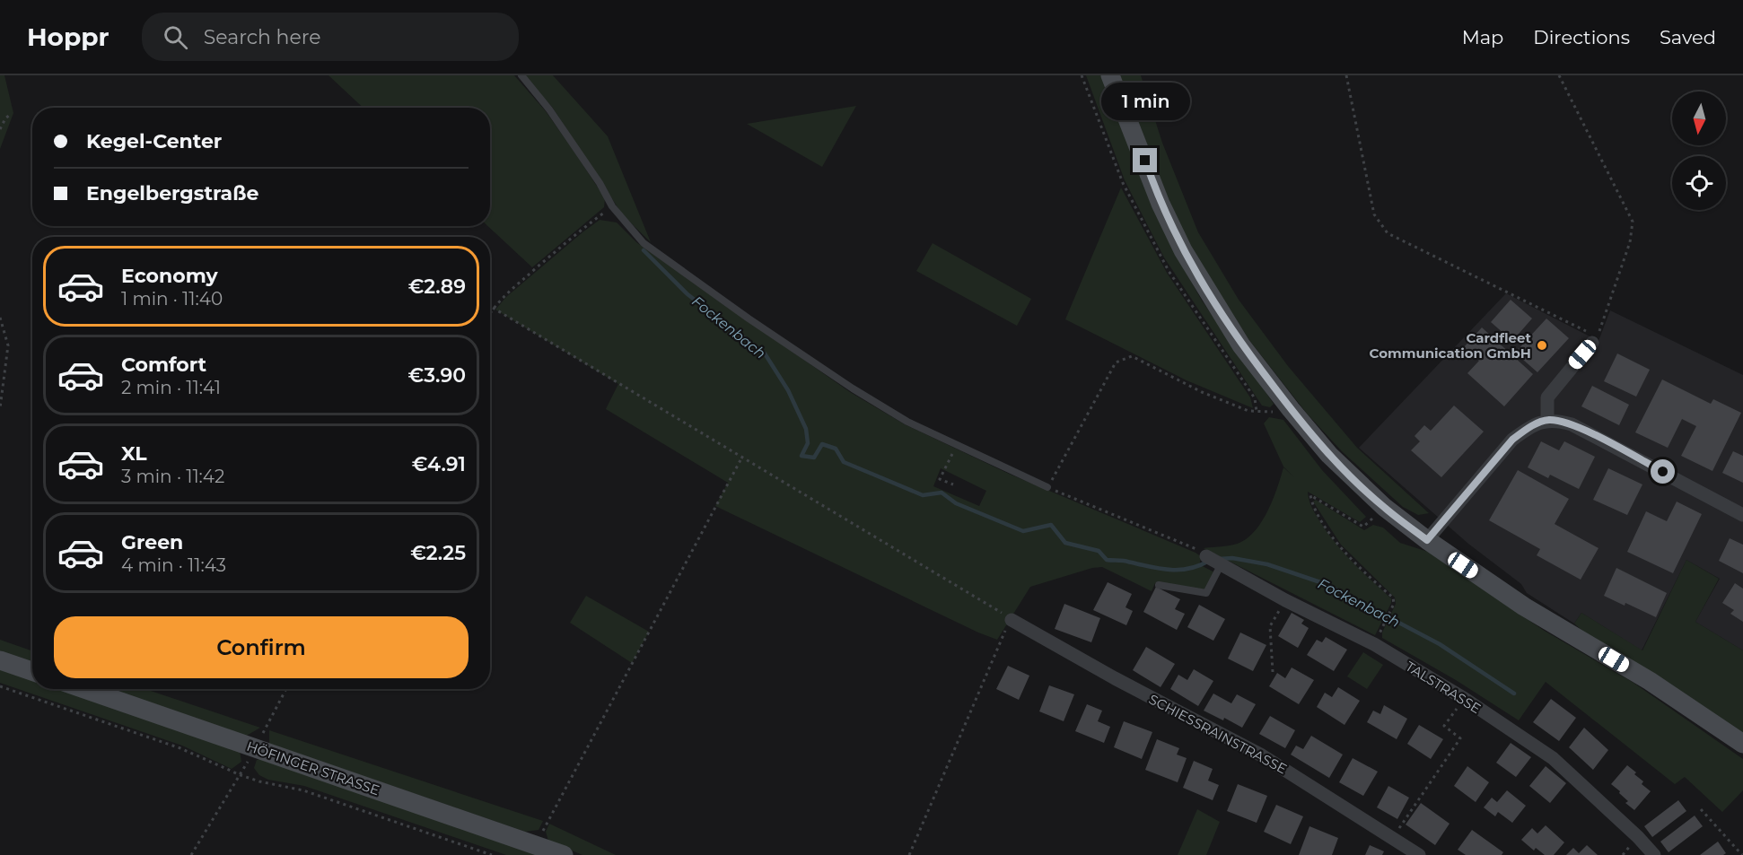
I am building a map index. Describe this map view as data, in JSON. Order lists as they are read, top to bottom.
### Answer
{
  "streets": {
    "street": ["TALSTRASSE", "SCHIESSRAINSTRASSE", "HÖFINGER STRASSE"]
  },
  "water": ["Fockenbach"],
  "places": ["Cardfleet Communication GmbH"],
  "north": "bottom",
  "page": {
    "header": "Hoppr",
    "search": "Search here",
    "nav": ["Map", "Directions", "Saved"],
    "bubble": "1 min",
    "banner": ["Kegel-Center", "Engelbergstraße"],
    "list": [
      {
        "name": "Economy",
        "note": "1 min · 11:40",
        "value": "€2.89"
      },
      {
        "name": "Comfort",
        "note": "2 min · 11:41",
        "value": "€3.90"
      },
      {
        "name": "XL",
        "note": "3 min · 11:42",
        "value": "€4.91"
      },
      {
        "name": "Green",
        "note": "4 min · 11:43",
        "value": "€2.25"
      }
    ],
    "buttons": "Confirm"
  }
}
